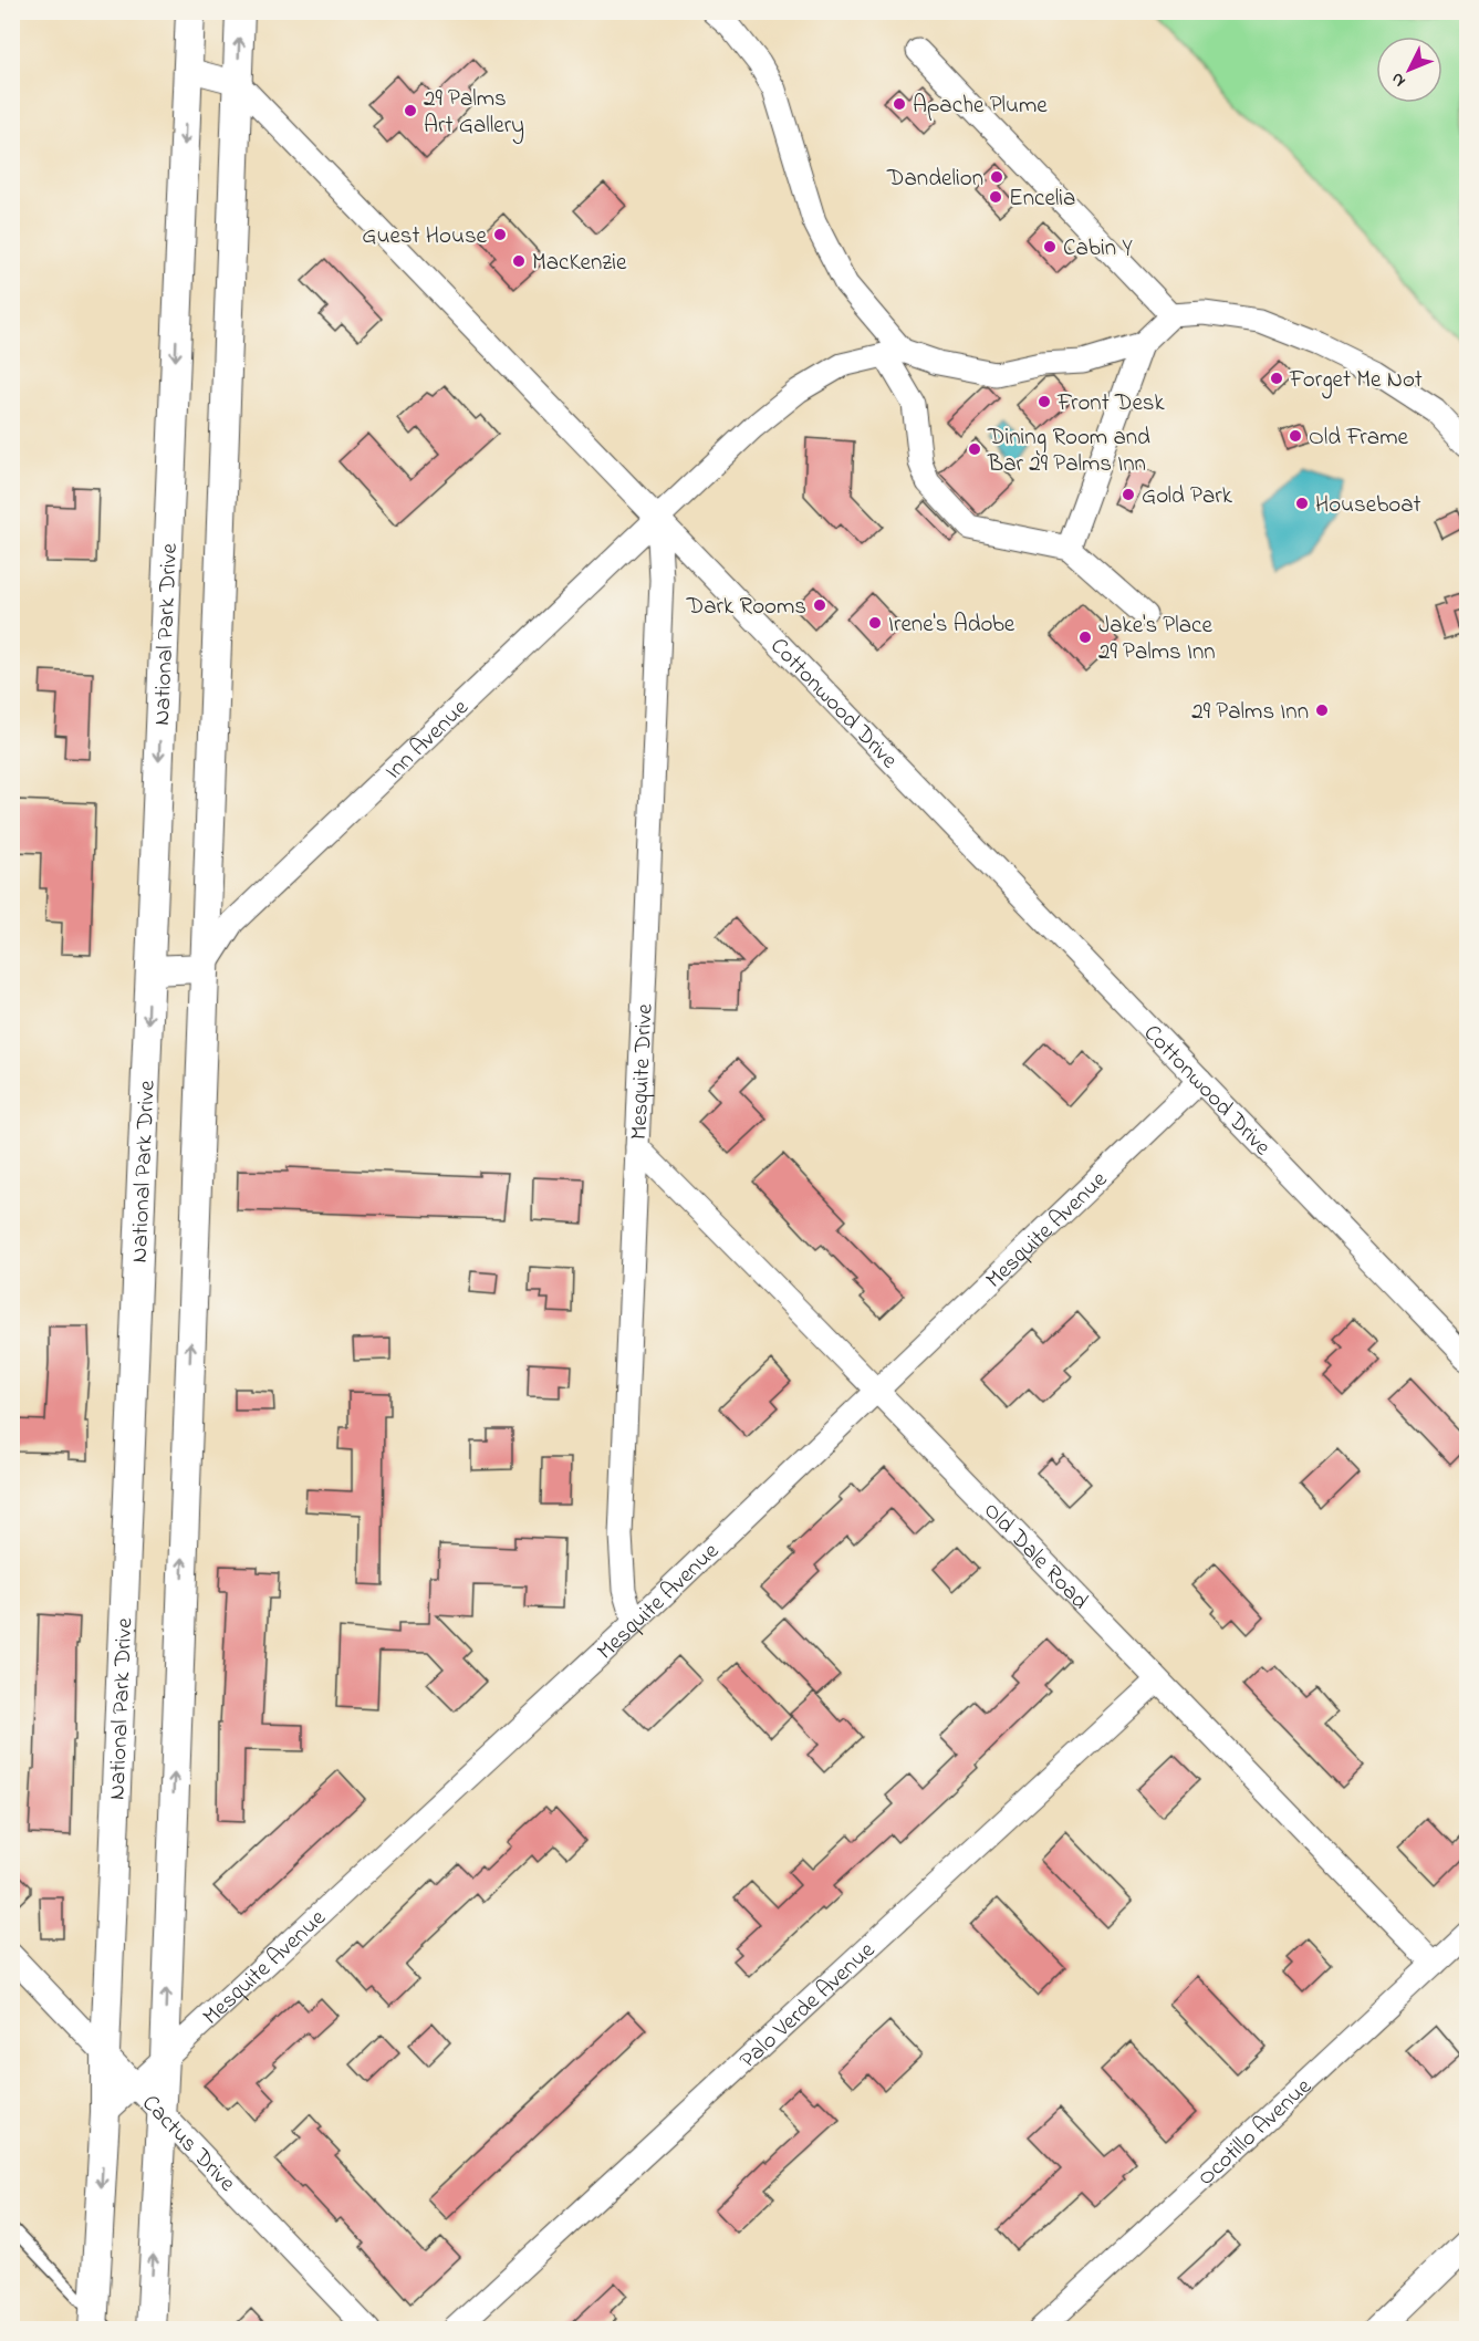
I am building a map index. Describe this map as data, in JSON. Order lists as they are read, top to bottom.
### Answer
{
  "streets": {
    "street": [
      "National Park Drive",
      "Cottonwood Drive",
      "Inn Avenue",
      "Mesquite Drive",
      "Mesquite Avenue",
      "Old Dale Road",
      "Palo Verde Avenue",
      "Ocotillo Avenue",
      "Cactus Drive"
    ]
  },
  "crossings": [
    ["National Park Drive", "Mesquite Avenue"],
    ["National Park Drive", "Cactus Drive"],
    ["Cottonwood Drive", "Inn Avenue"],
    ["Cottonwood Drive", "Mesquite Drive"],
    ["Cottonwood Drive", "Mesquite Avenue"],
    ["Inn Avenue", "Mesquite Drive"],
    ["Mesquite Drive", "Mesquite Avenue"],
    ["Mesquite Drive", "Old Dale Road"],
    ["Mesquite Avenue", "Old Dale Road"],
    ["Mesquite Avenue", "Cactus Drive"],
    ["Old Dale Road", "Palo Verde Avenue"],
    ["Old Dale Road", "Ocotillo Avenue"]
  ],
  "places": [
    "Apache Plume",
    "29 Palms Art Gallery",
    "Dandelion",
    "Encelia",
    "Guest House",
    "Cabin Y",
    "MacKenzie",
    "Forget Me Not",
    "Front Desk",
    "Old Frame",
    "Dining Room and Bar 29 Palms Inn",
    "Gold Park",
    "Houseboat",
    "Dark Rooms",
    "Irene's Adobe",
    "Jake's Place 29 Palms Inn",
    "29 Palms Inn"
  ],
  "north": "bottom left"
}
